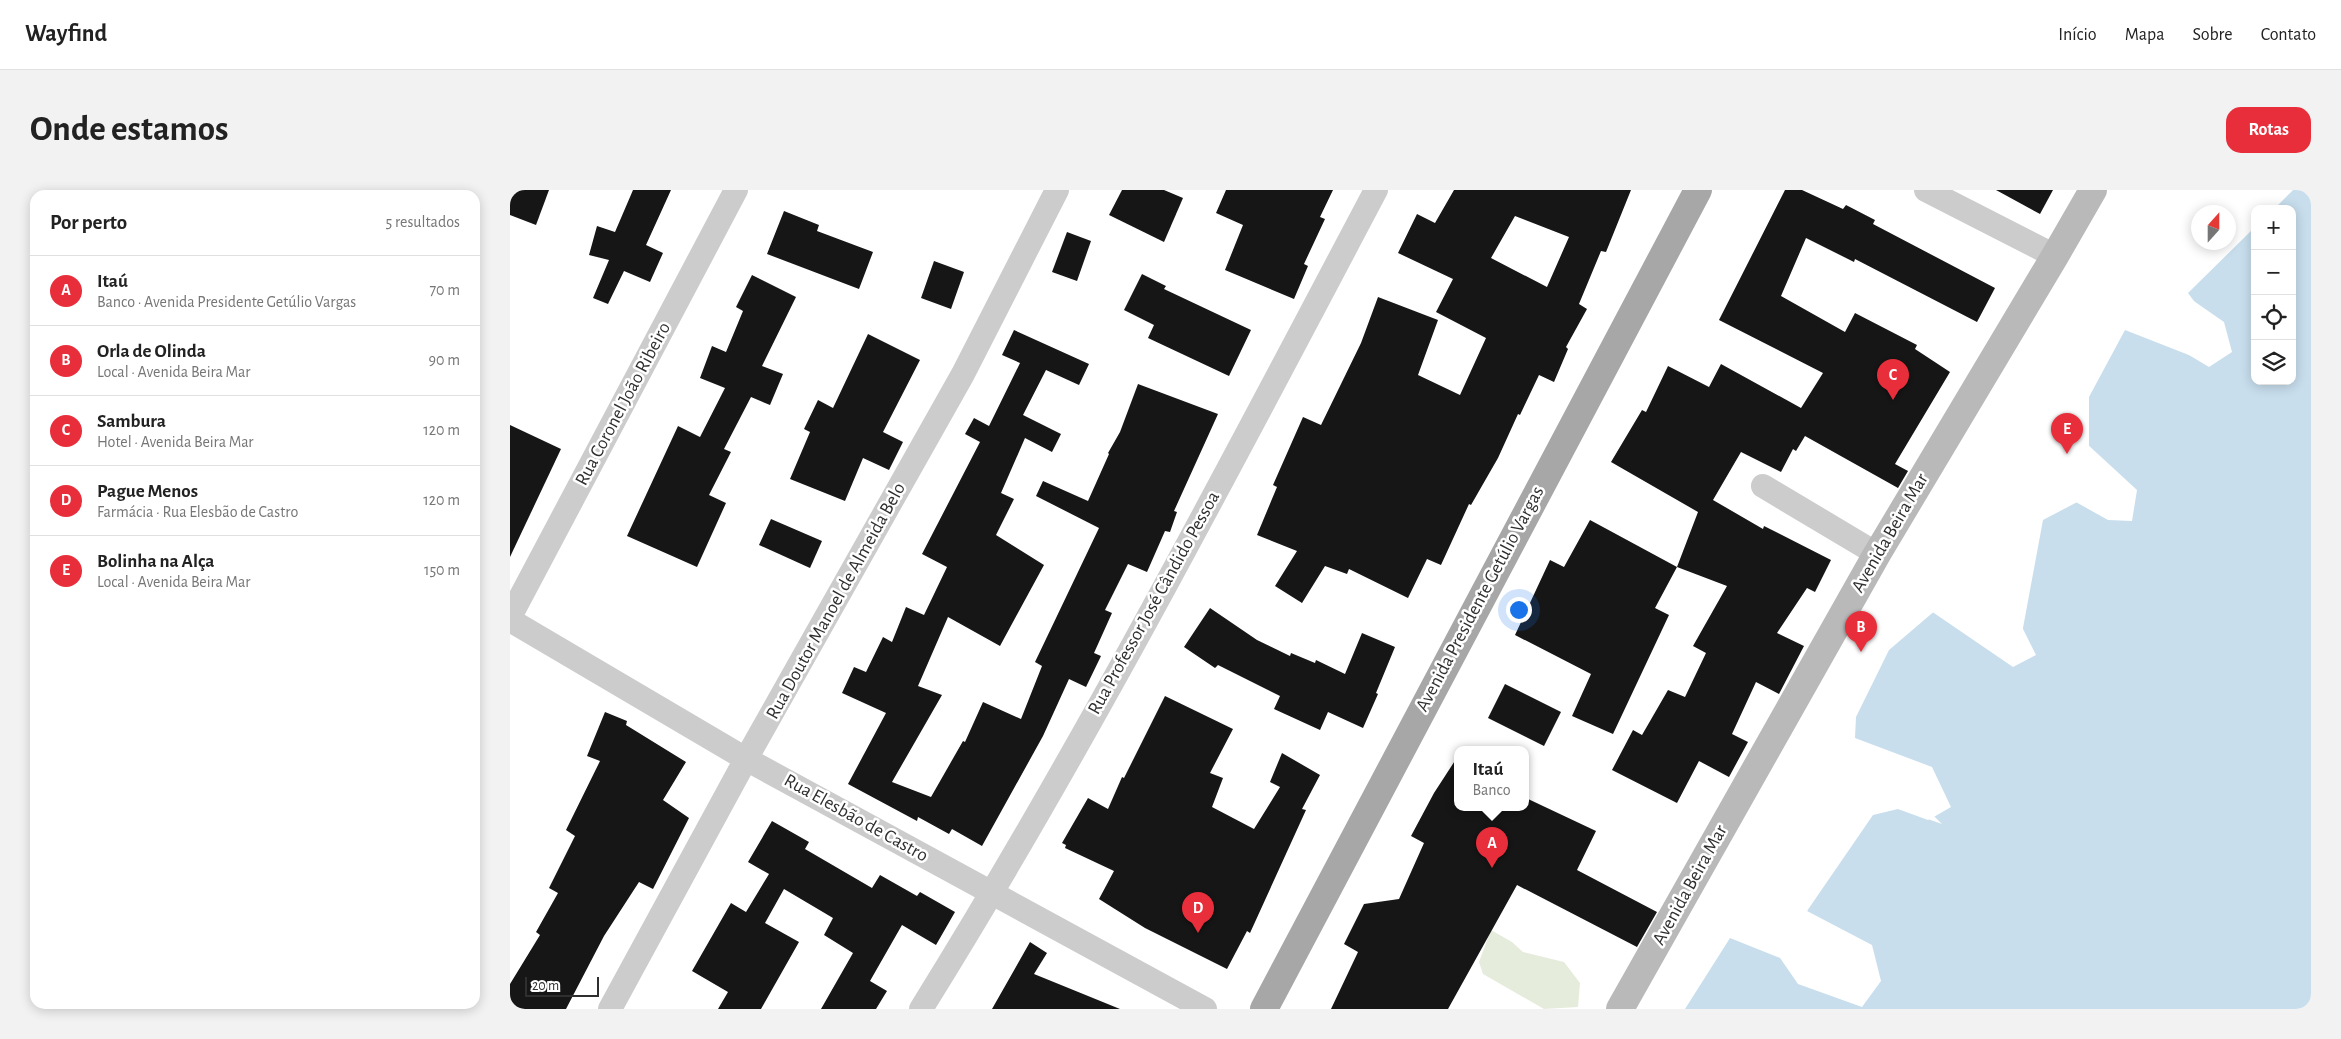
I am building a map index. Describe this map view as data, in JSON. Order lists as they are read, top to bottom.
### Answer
{
  "streets": {
    "main road": ["Avenida Beira Mar", "Avenida Presidente Getúlio Vargas"],
    "street": [
      "Rua Coronel João Ribeiro",
      "Rua Doutor Manoel de Almeida Belo",
      "Rua Professor José Cândido Pessoa",
      "Rua Elesbão de Castro"
    ]
  },
  "crossings": [
    ["Rua Coronel João Ribeiro", "Rua Elesbão de Castro"],
    ["Rua Doutor Manoel de Almeida Belo", "Rua Elesbão de Castro"],
    ["Rua Professor José Cândido Pessoa", "Rua Elesbão de Castro"]
  ],
  "scale_bar": "20 m",
  "north": "top",
  "page": {
    "header": "Wayfind",
    "nav": [
      "Início",
      "Mapa",
      "Sobre",
      "Contato"
    ],
    "buttons": "Rotas",
    "title": "Onde estamos",
    "heading": ["Por perto", "5 resultados"],
    "map_buttons": ["+", "−"],
    "list": [
      {
        "mark": "A",
        "name": "Itaú",
        "note": "Banco · Avenida Presidente Getúlio Vargas",
        "value": "70 m"
      },
      {
        "mark": "B",
        "name": "Orla de Olinda",
        "note": "Local · Avenida Beira Mar",
        "value": "90 m"
      },
      {
        "mark": "C",
        "name": "Sambura",
        "note": "Hotel · Avenida Beira Mar",
        "value": "120 m"
      },
      {
        "mark": "D",
        "name": "Pague Menos",
        "note": "Farmácia · Rua Elesbão de Castro",
        "value": "120 m"
      },
      {
        "mark": "E",
        "name": "Bolinha na Alça",
        "note": "Local · Avenida Beira Mar",
        "value": "150 m"
      }
    ],
    "pins": [
      "C",
      "E",
      "B",
      "A",
      "D"
    ],
    "popup": ["Itaú", "Banco"],
    "scale": "20 m"
  }
}
